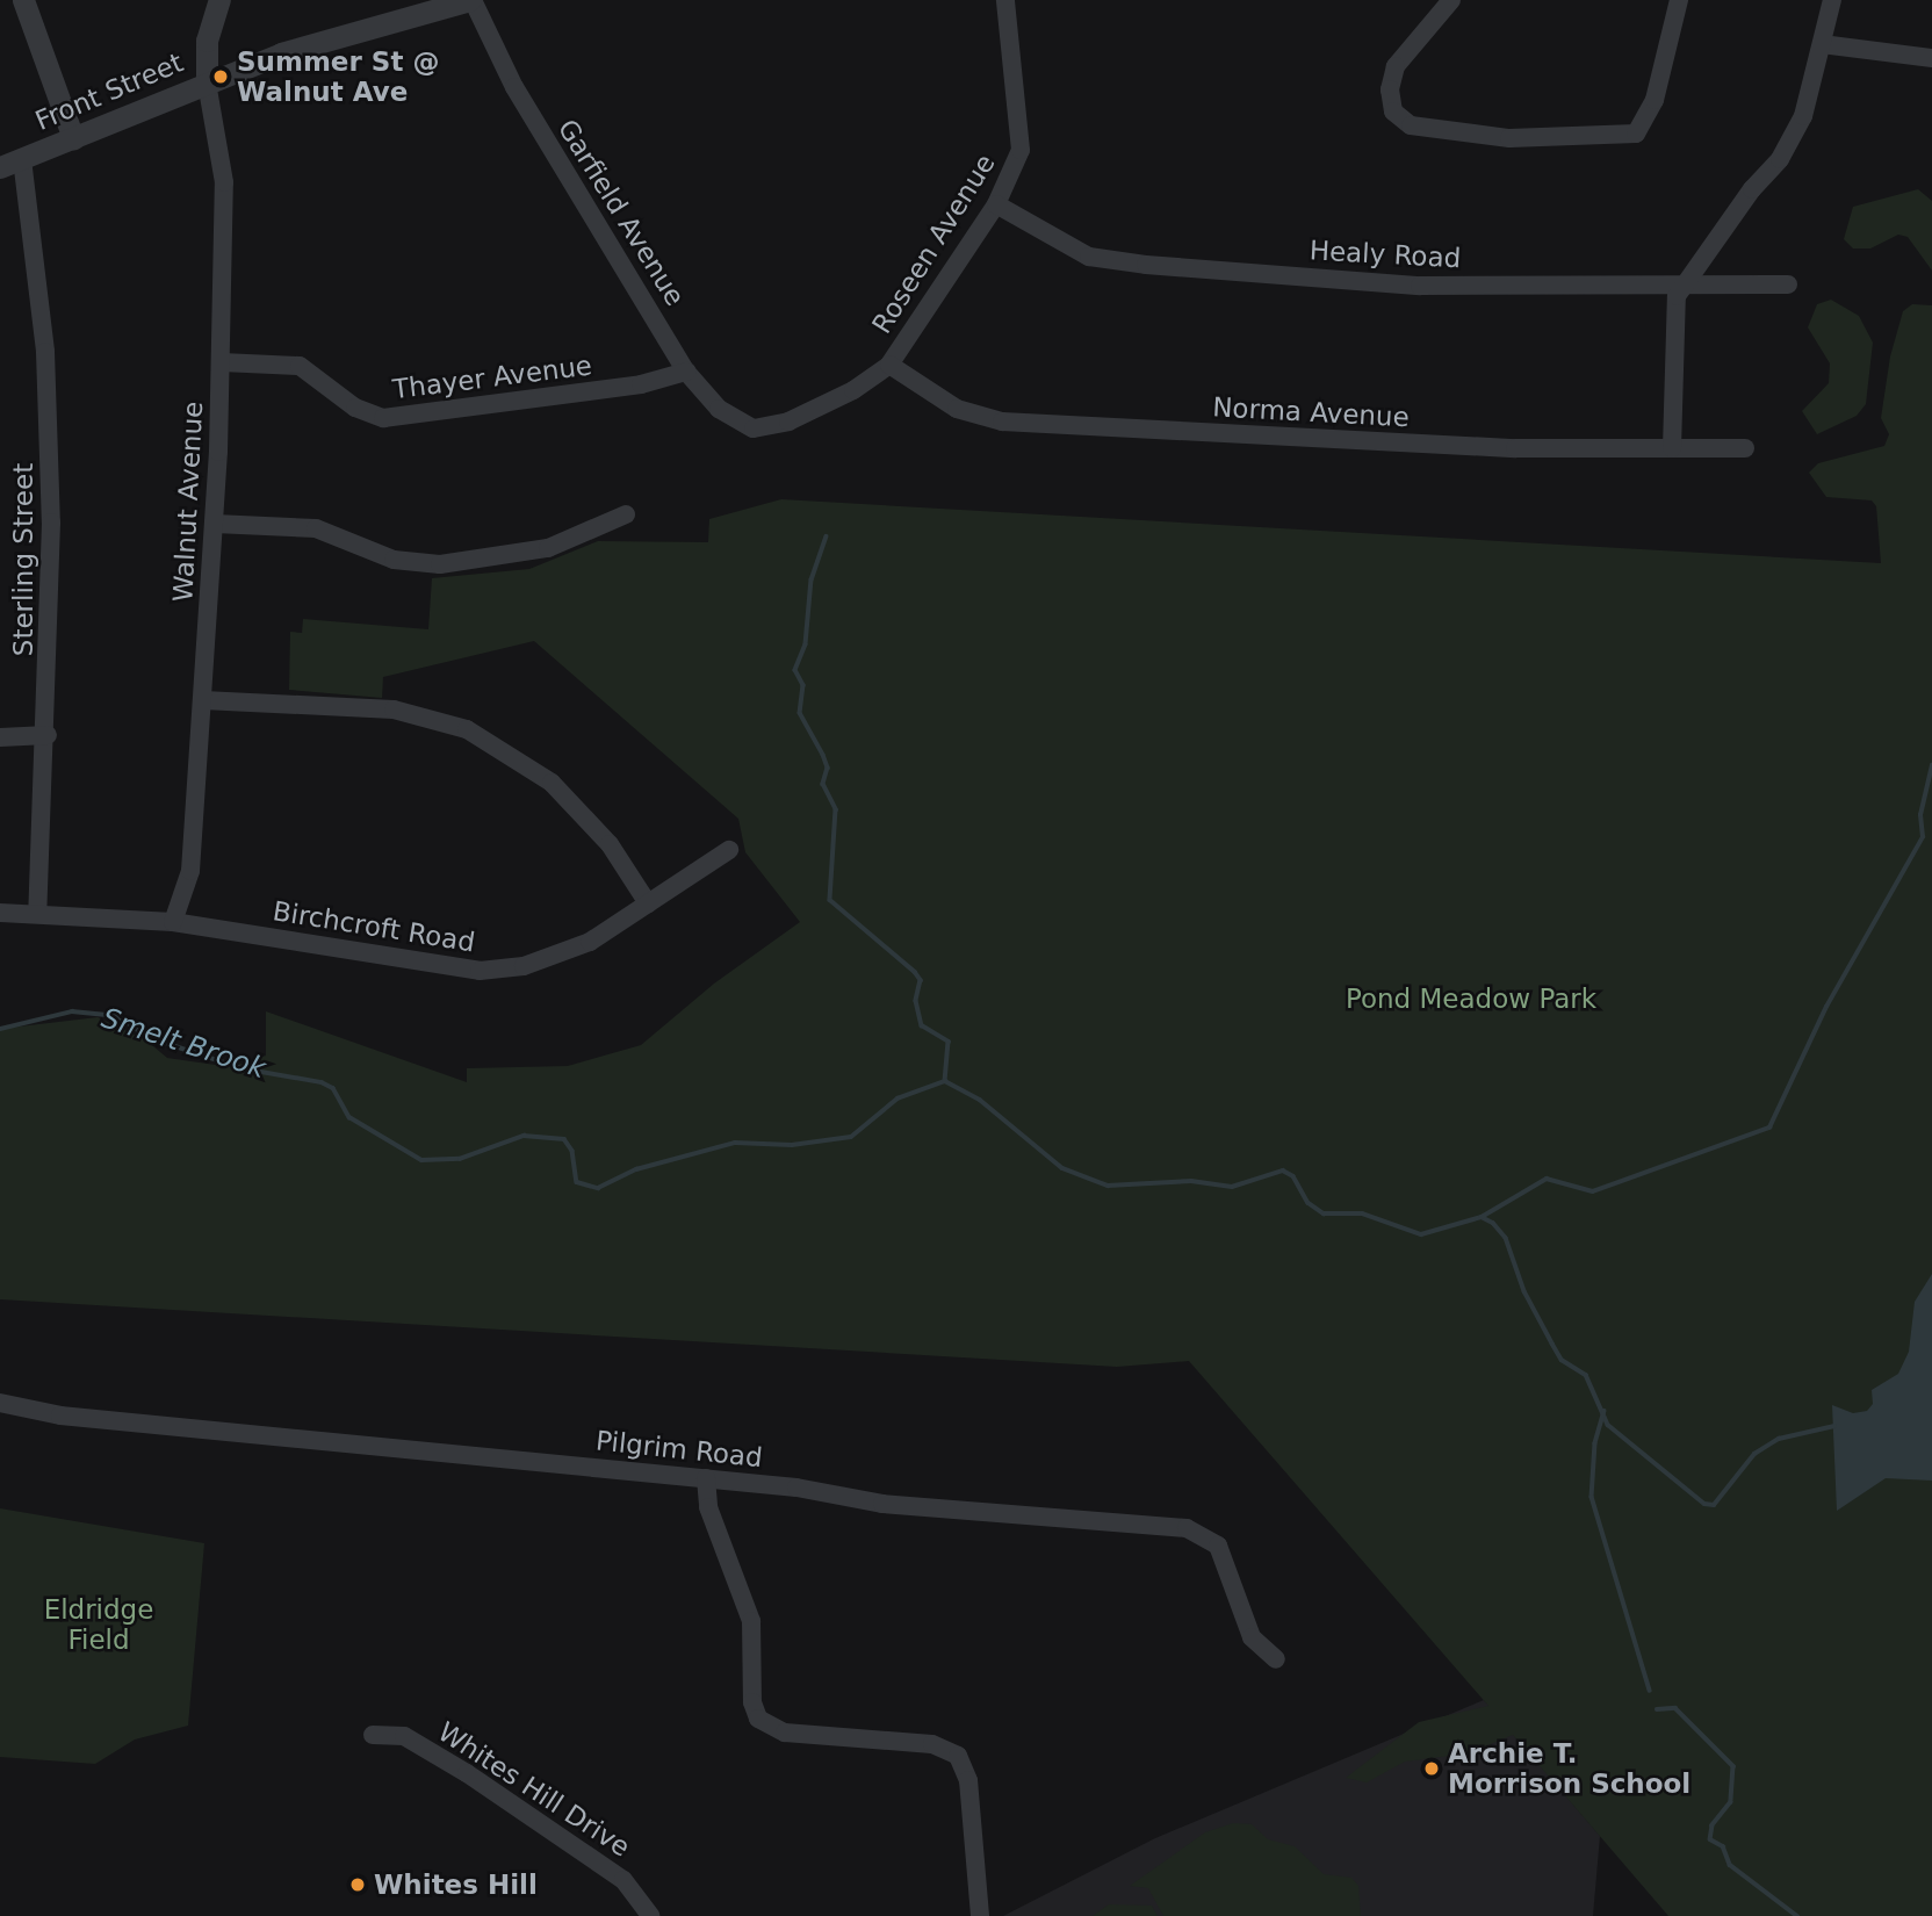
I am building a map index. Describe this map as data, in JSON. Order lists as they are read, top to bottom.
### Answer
{
  "streets": {
    "street": [
      "Front Street",
      "Garfield Avenue",
      "Roseen Avenue",
      "Healy Road",
      "Thayer Avenue",
      "Norma Avenue",
      "Walnut Avenue",
      "Sterling Street",
      "Birchcroft Road",
      "Pilgrim Road",
      "Whites Hill Drive"
    ]
  },
  "crossings": [
    ["Front Street", "Walnut Avenue"],
    ["Front Street", "Sterling Street"],
    ["Garfield Avenue", "Roseen Avenue"],
    ["Garfield Avenue", "Thayer Avenue"],
    ["Roseen Avenue", "Healy Road"],
    ["Roseen Avenue", "Norma Avenue"],
    ["Thayer Avenue", "Walnut Avenue"],
    ["Walnut Avenue", "Birchcroft Road"],
    ["Sterling Street", "Birchcroft Road"]
  ],
  "water": ["Smelt Brook"],
  "parks": ["Pond Meadow Park", "Eldridge Field"],
  "places": ["Summer St @ Walnut Ave", "Archie T. Morrison School", "Whites Hill"]
}
